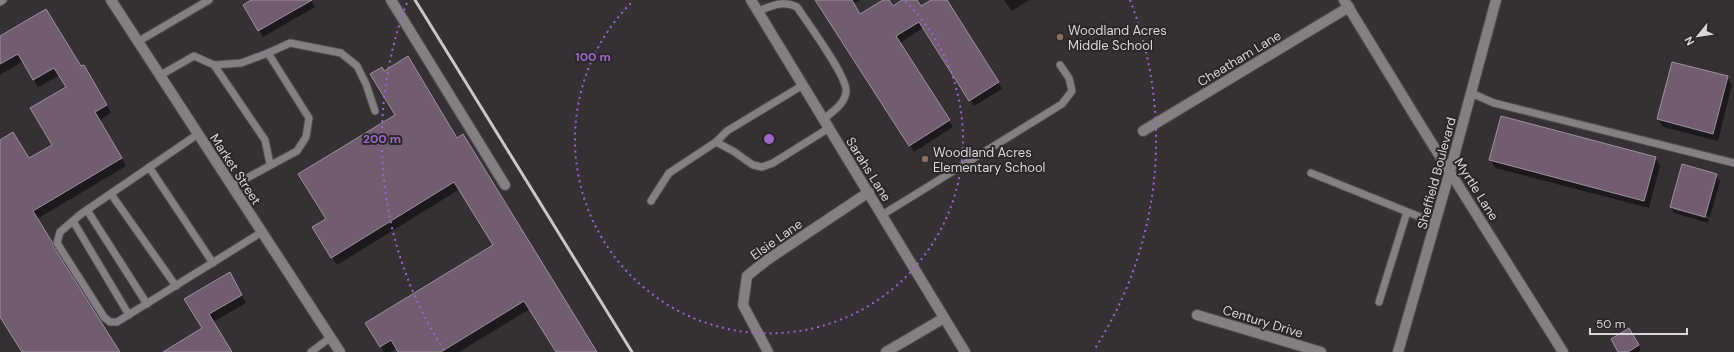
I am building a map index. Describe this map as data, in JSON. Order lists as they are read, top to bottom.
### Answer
{
  "streets": {
    "street": [
      "Cheatham Lane",
      "Market Street",
      "Sarahs Lane",
      "Sheffield Boulevard",
      "Myrtle Lane",
      "Elsie Lane",
      "Century Drive"
    ]
  },
  "crossings": [
    ["Cheatham Lane", "Myrtle Lane"],
    ["Sarahs Lane", "Elsie Lane"],
    ["Sheffield Boulevard", "Myrtle Lane"]
  ],
  "places": ["Woodland Acres Middle School", "Woodland Acres Elementary School"],
  "scale_bar": "50 m",
  "north": "bottom left",
  "rings": ["100 m", "200 m"]
}
